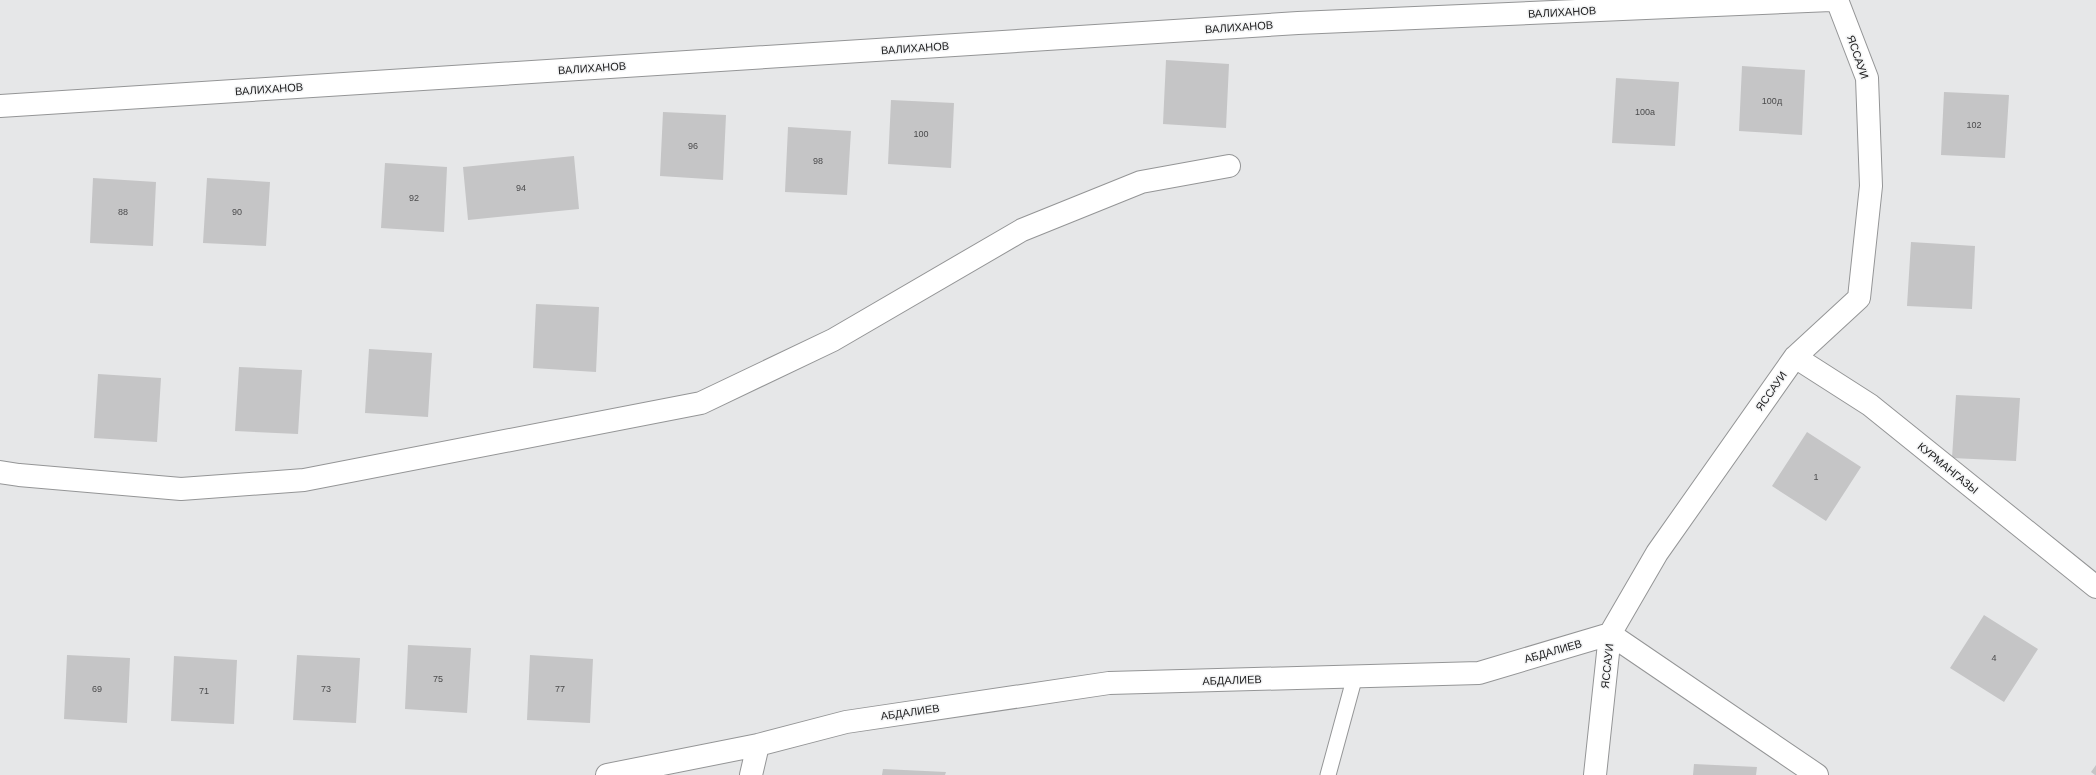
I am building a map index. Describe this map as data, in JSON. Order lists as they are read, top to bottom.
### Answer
{
  "streets": {
    "street": [
      "ВАЛИХАНОВ",
      "ЯССАУИ",
      "КУРМАНГАЗЫ",
      "АБДАЛИЕВ"
    ]
  },
  "crossings": [
    ["ЯССАУИ", "КУРМАНГАЗЫ"],
    ["ЯССАУИ", "АБДАЛИЕВ"]
  ],
  "house_numbers": [
    "100д",
    "100а",
    "102",
    "100",
    "96",
    "98",
    "94",
    "92",
    "88",
    "90",
    "1",
    "4",
    "75",
    "69",
    "73",
    "77",
    "71"
  ]
}
